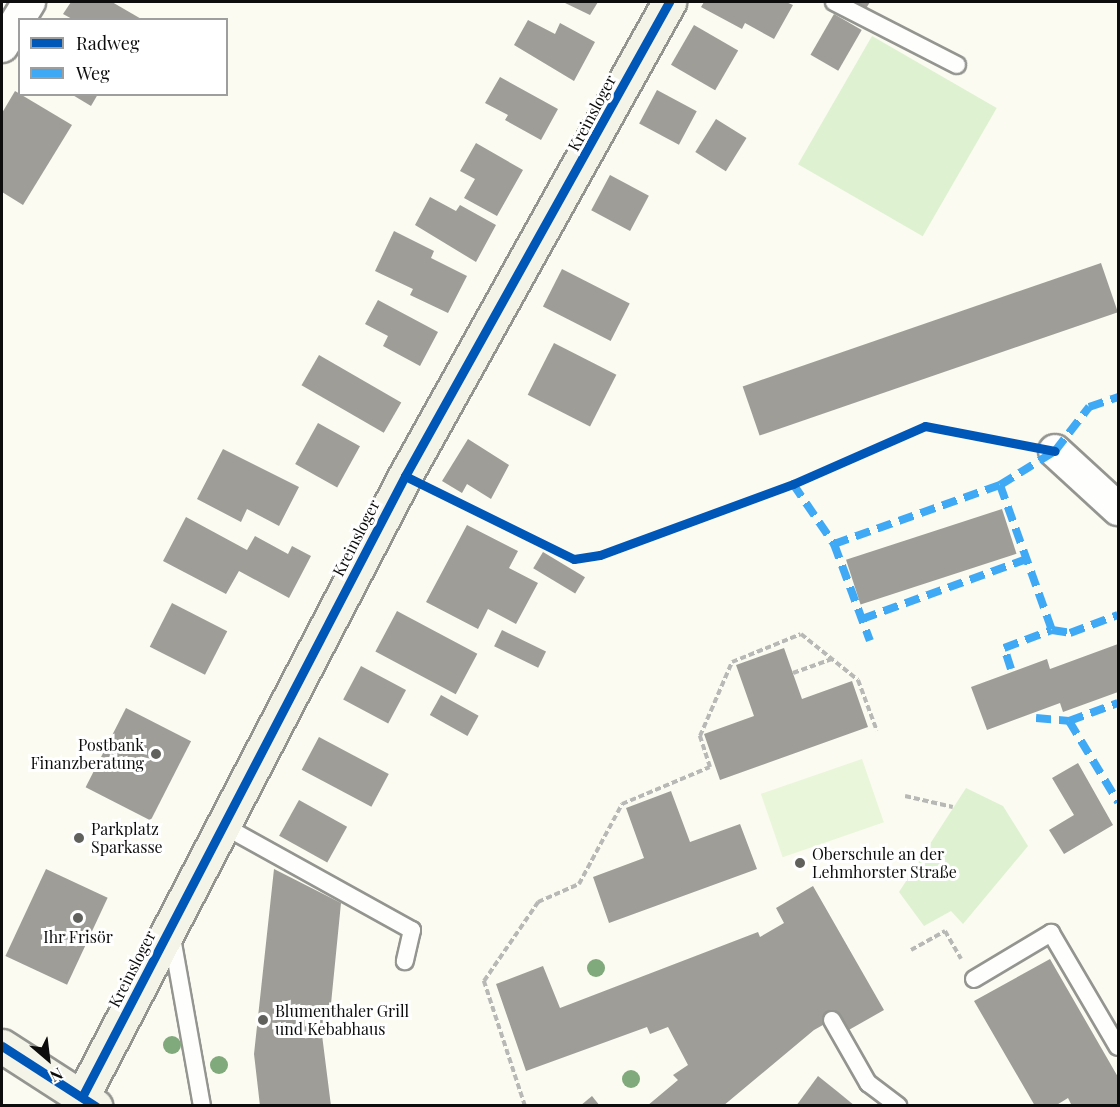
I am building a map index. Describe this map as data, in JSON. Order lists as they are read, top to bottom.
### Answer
{
  "streets": {
    "main road": ["Kreinsloger"]
  },
  "places": [
    "Postbank Finanzberatung",
    "Parkplatz Sparkasse",
    "Oberschule an der Lehmhorster Straße",
    "Ihr Frisör",
    "Blumenthaler Grill und Kebabhaus"
  ],
  "legend": ["Radweg", "Weg"],
  "north": "bottom right"
}
